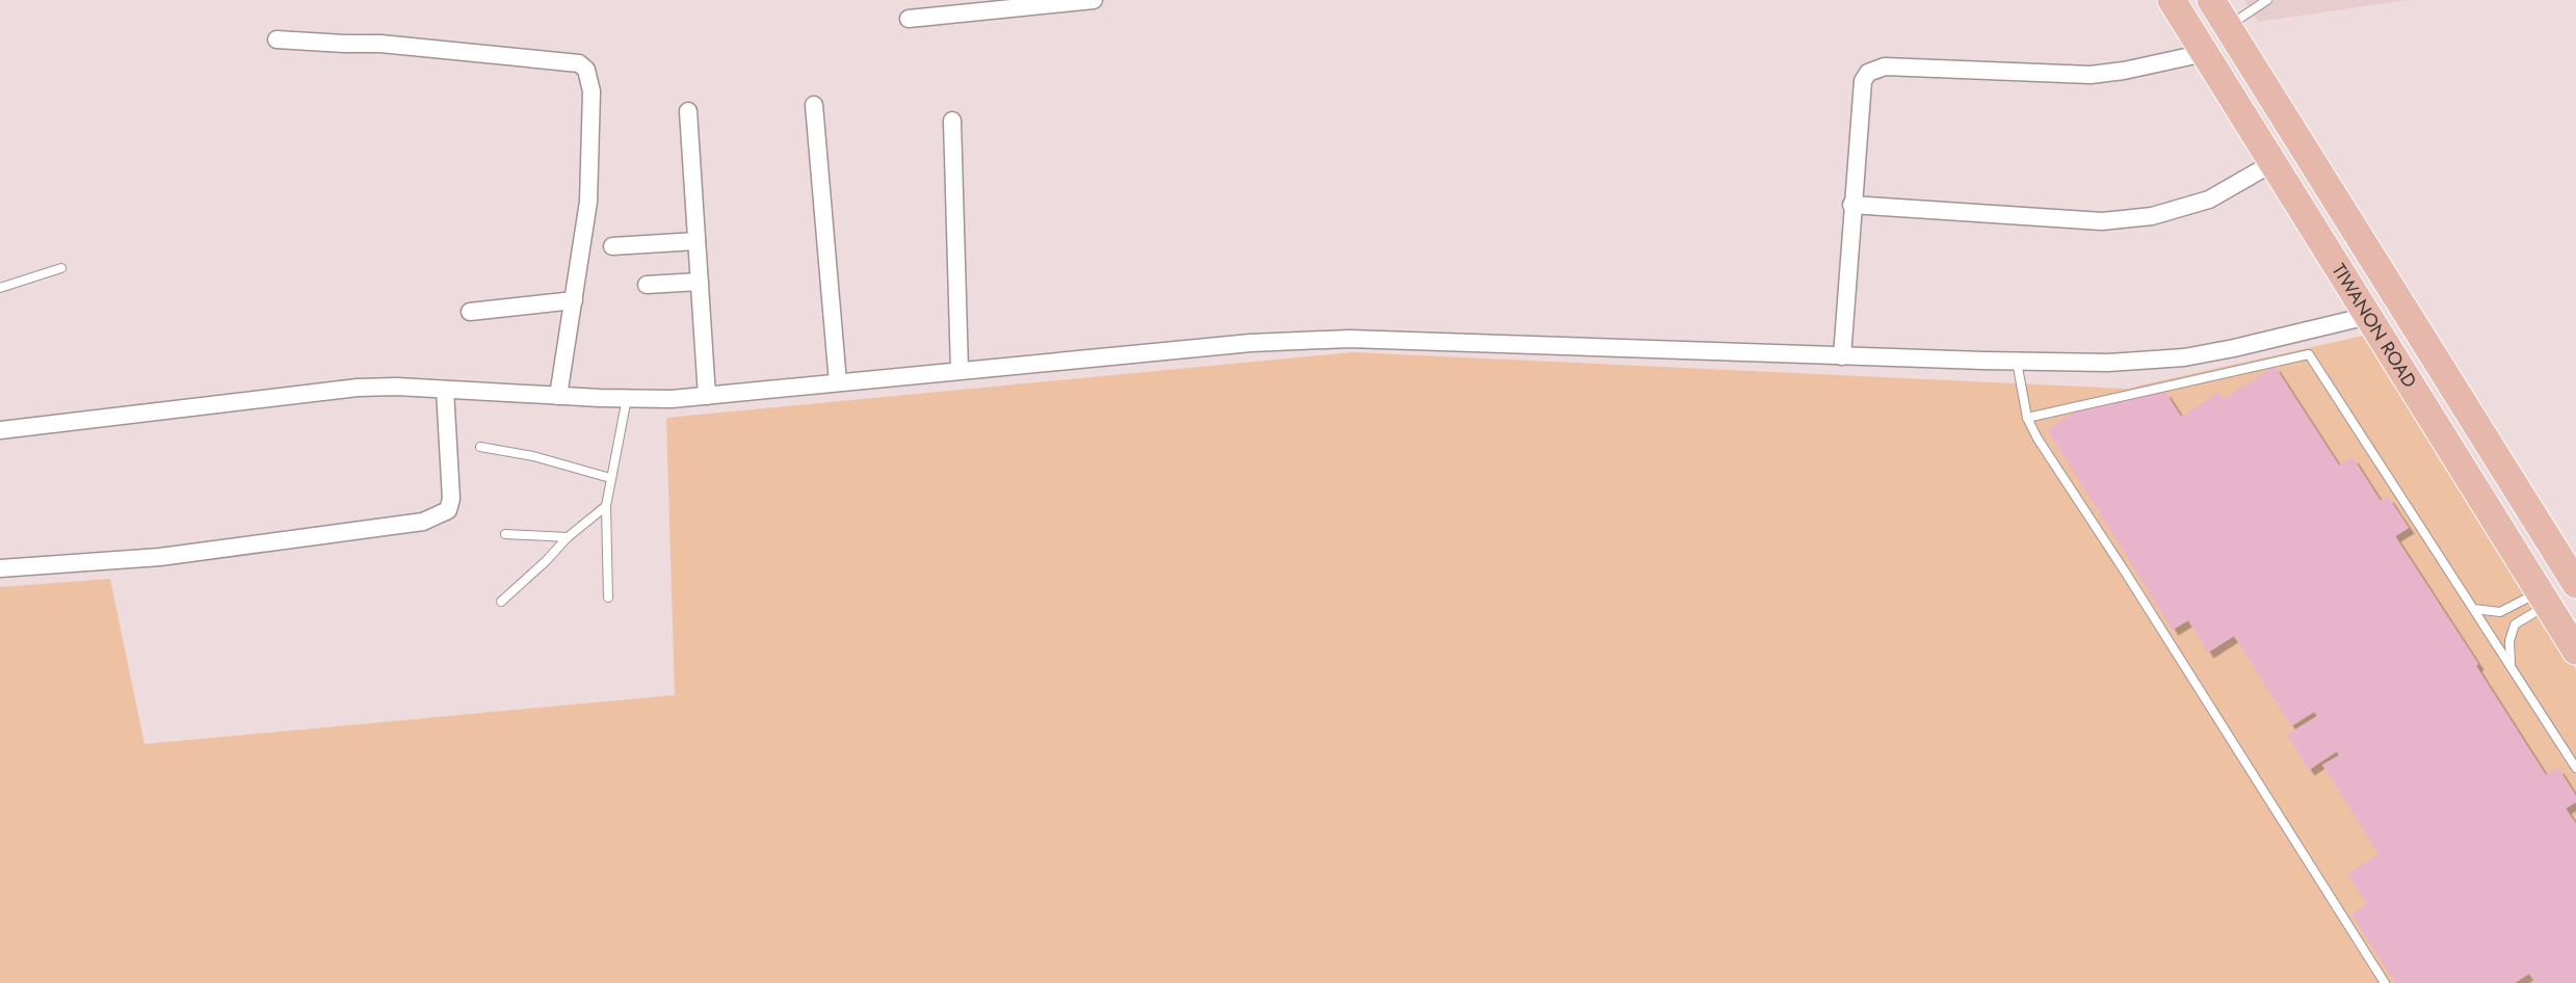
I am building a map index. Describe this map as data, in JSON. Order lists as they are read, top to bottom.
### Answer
{
  "streets": {
    "main road": ["TIWANON ROAD"]
  }
}
